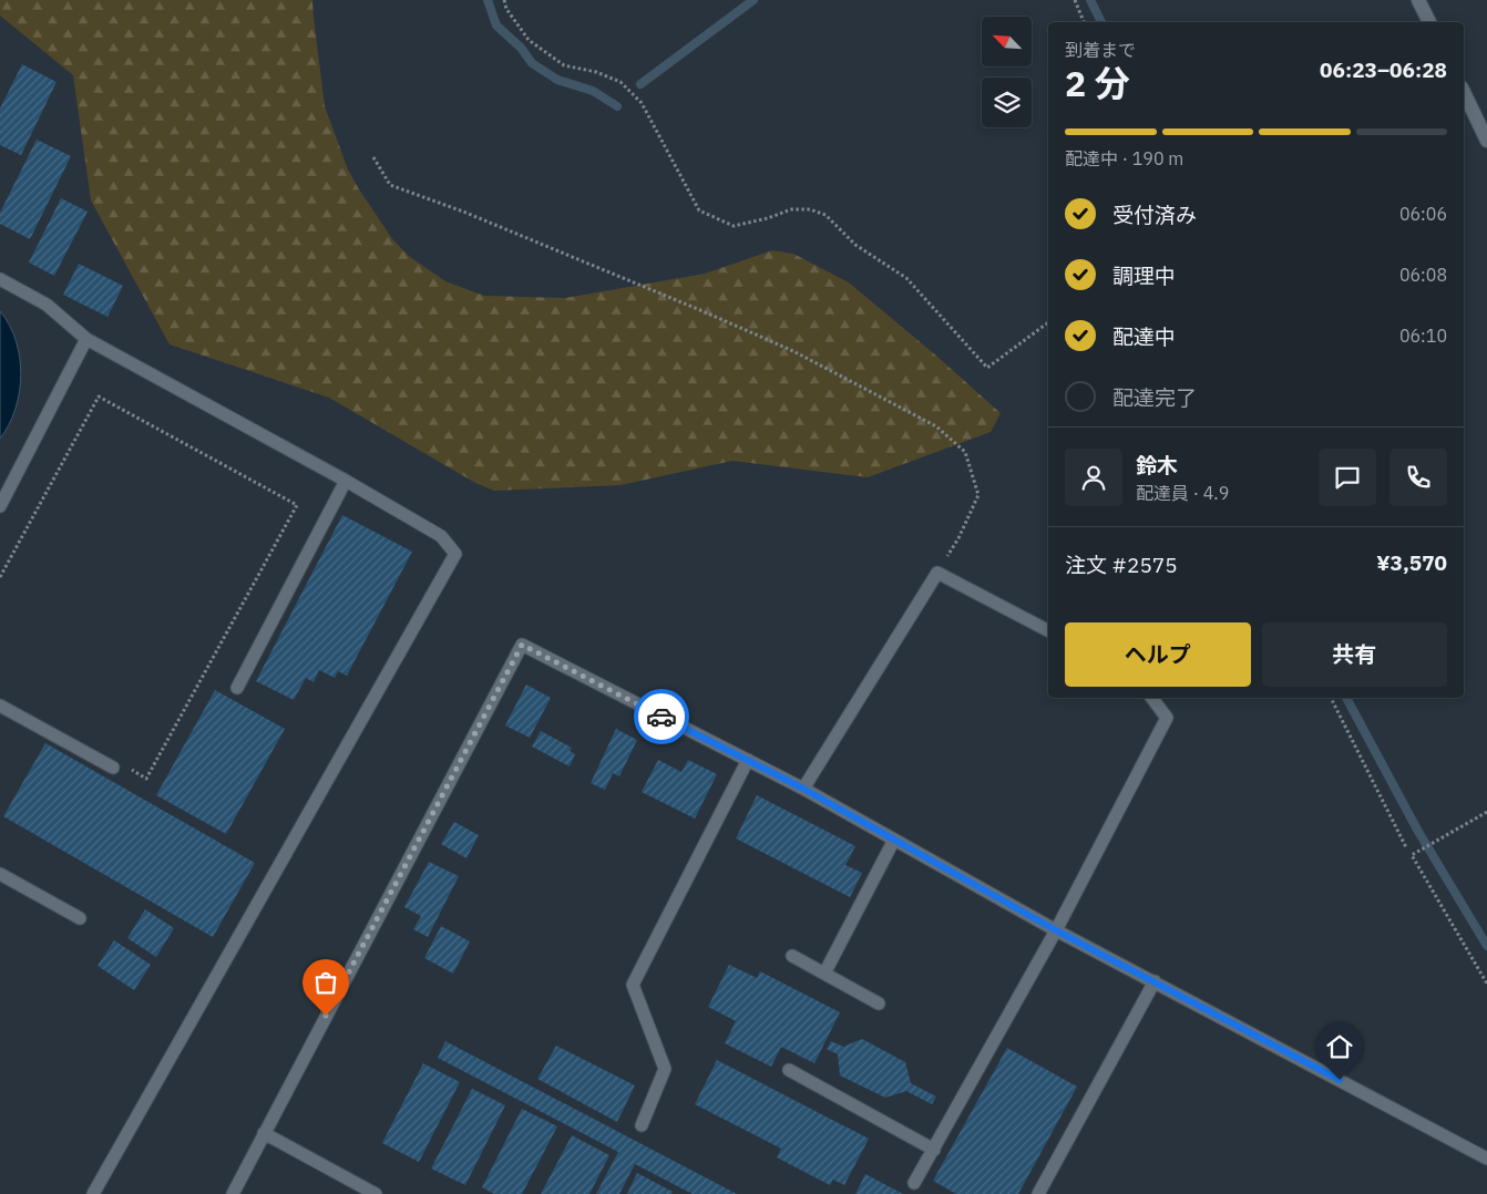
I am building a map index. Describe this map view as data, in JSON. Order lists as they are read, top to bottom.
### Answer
{
  "north": "top left",
  "page": {
    "heading": ["2 分", "到着まで", "06:23–06:28"],
    "panel": [
      "鈴木",
      "配達員 · 4.9",
      "注文 #2575",
      "¥3,570"
    ],
    "bar": "配達中 · 190 m",
    "list": [
      ["受付済み", "06:06"],
      ["調理中", "06:08"],
      ["配達中", "06:10"],
      "配達完了"
    ],
    "buttons": ["ヘルプ", "共有"]
  }
}
